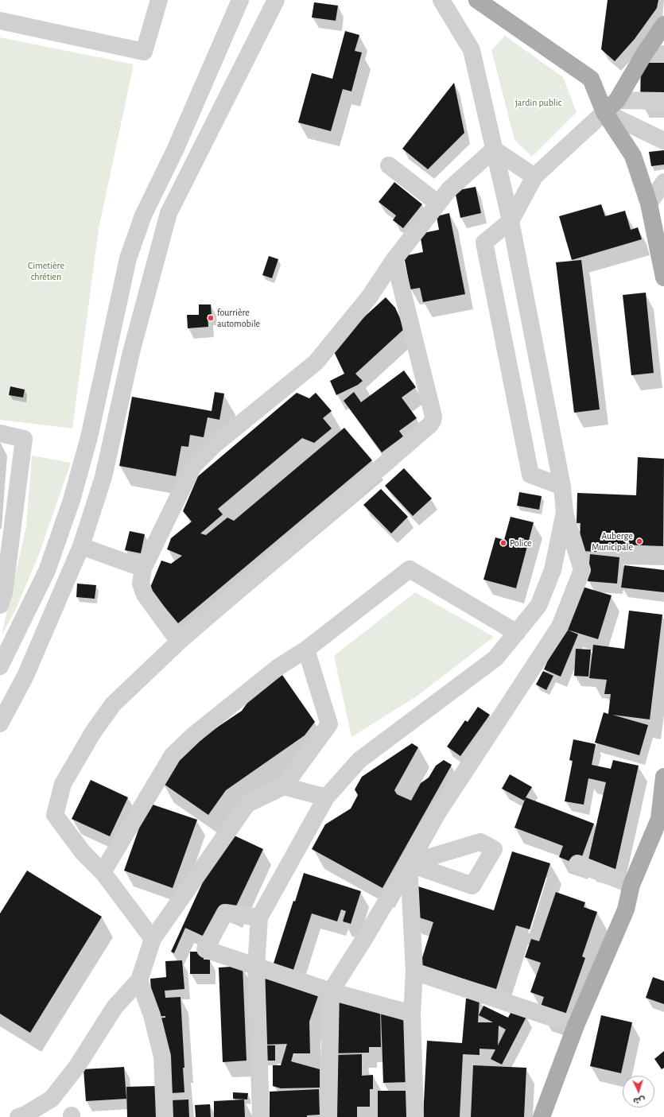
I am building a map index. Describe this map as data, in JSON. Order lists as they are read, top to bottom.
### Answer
{
  "parks": ["jardin public", "Cimetière chrétien"],
  "places": ["fourrière automobile", "Auberge Municipale", "Police"],
  "north": "bottom"
}
